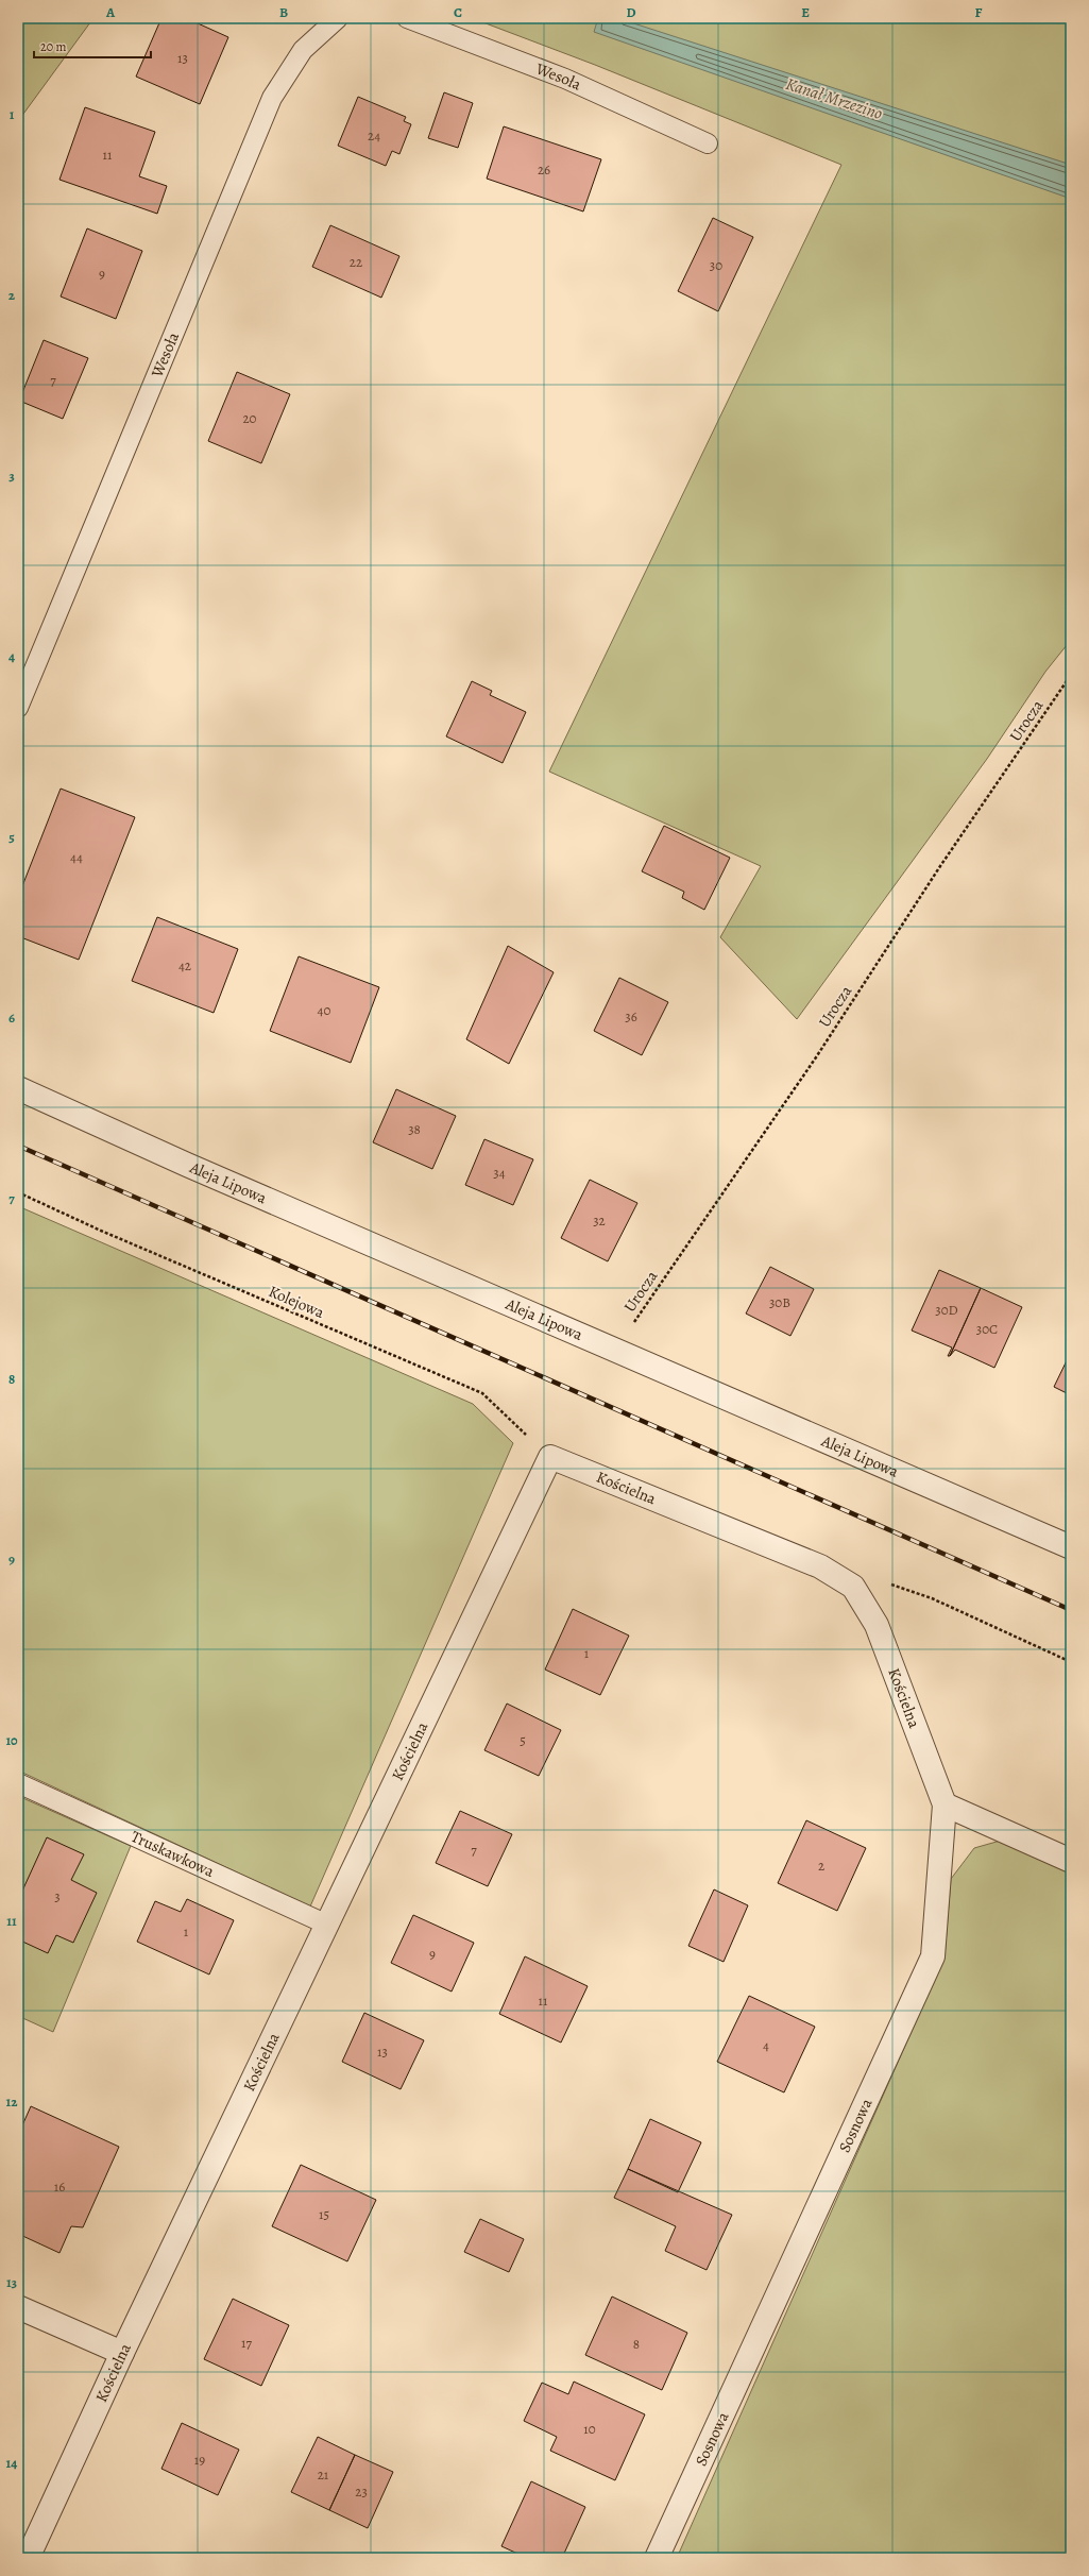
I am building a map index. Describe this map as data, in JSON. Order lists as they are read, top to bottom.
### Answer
{
  "streets": {
    "street": ["Aleja Lipowa", "Kościelna", "Sosnowa"],
    "lane": ["Wesoła", "Truskawkowa"],
    "path": ["Urocza", "Kolejowa"]
  },
  "crossings": [
    ["Urocza", "Aleja Lipowa"],
    ["Kolejowa", "Kościelna"],
    ["Kościelna", "Truskawkowa"],
    ["Kościelna", "Sosnowa"]
  ],
  "water": ["Kanał Mrzezino"],
  "house_numbers": [
    "13",
    "24",
    "11",
    "26",
    "22",
    "30",
    "9",
    "7",
    "20",
    "44",
    "42",
    "40",
    "36",
    "38",
    "34",
    "32",
    "30B",
    "30D",
    "30C",
    "1",
    "5",
    "7",
    "2",
    "3",
    "1",
    "9",
    "11",
    "4",
    "13",
    "16",
    "15",
    "17",
    "8",
    "10",
    "19",
    "21",
    "23"
  ],
  "scale_bar": "20 m",
  "grid": {
    "columns": [
      "A",
      "B",
      "C",
      "D",
      "E",
      "F"
    ],
    "rows": [
      "1",
      "2",
      "3",
      "4",
      "5",
      "6",
      "7",
      "8",
      "9",
      "10",
      "11",
      "12",
      "13",
      "14"
    ]
  }
}
